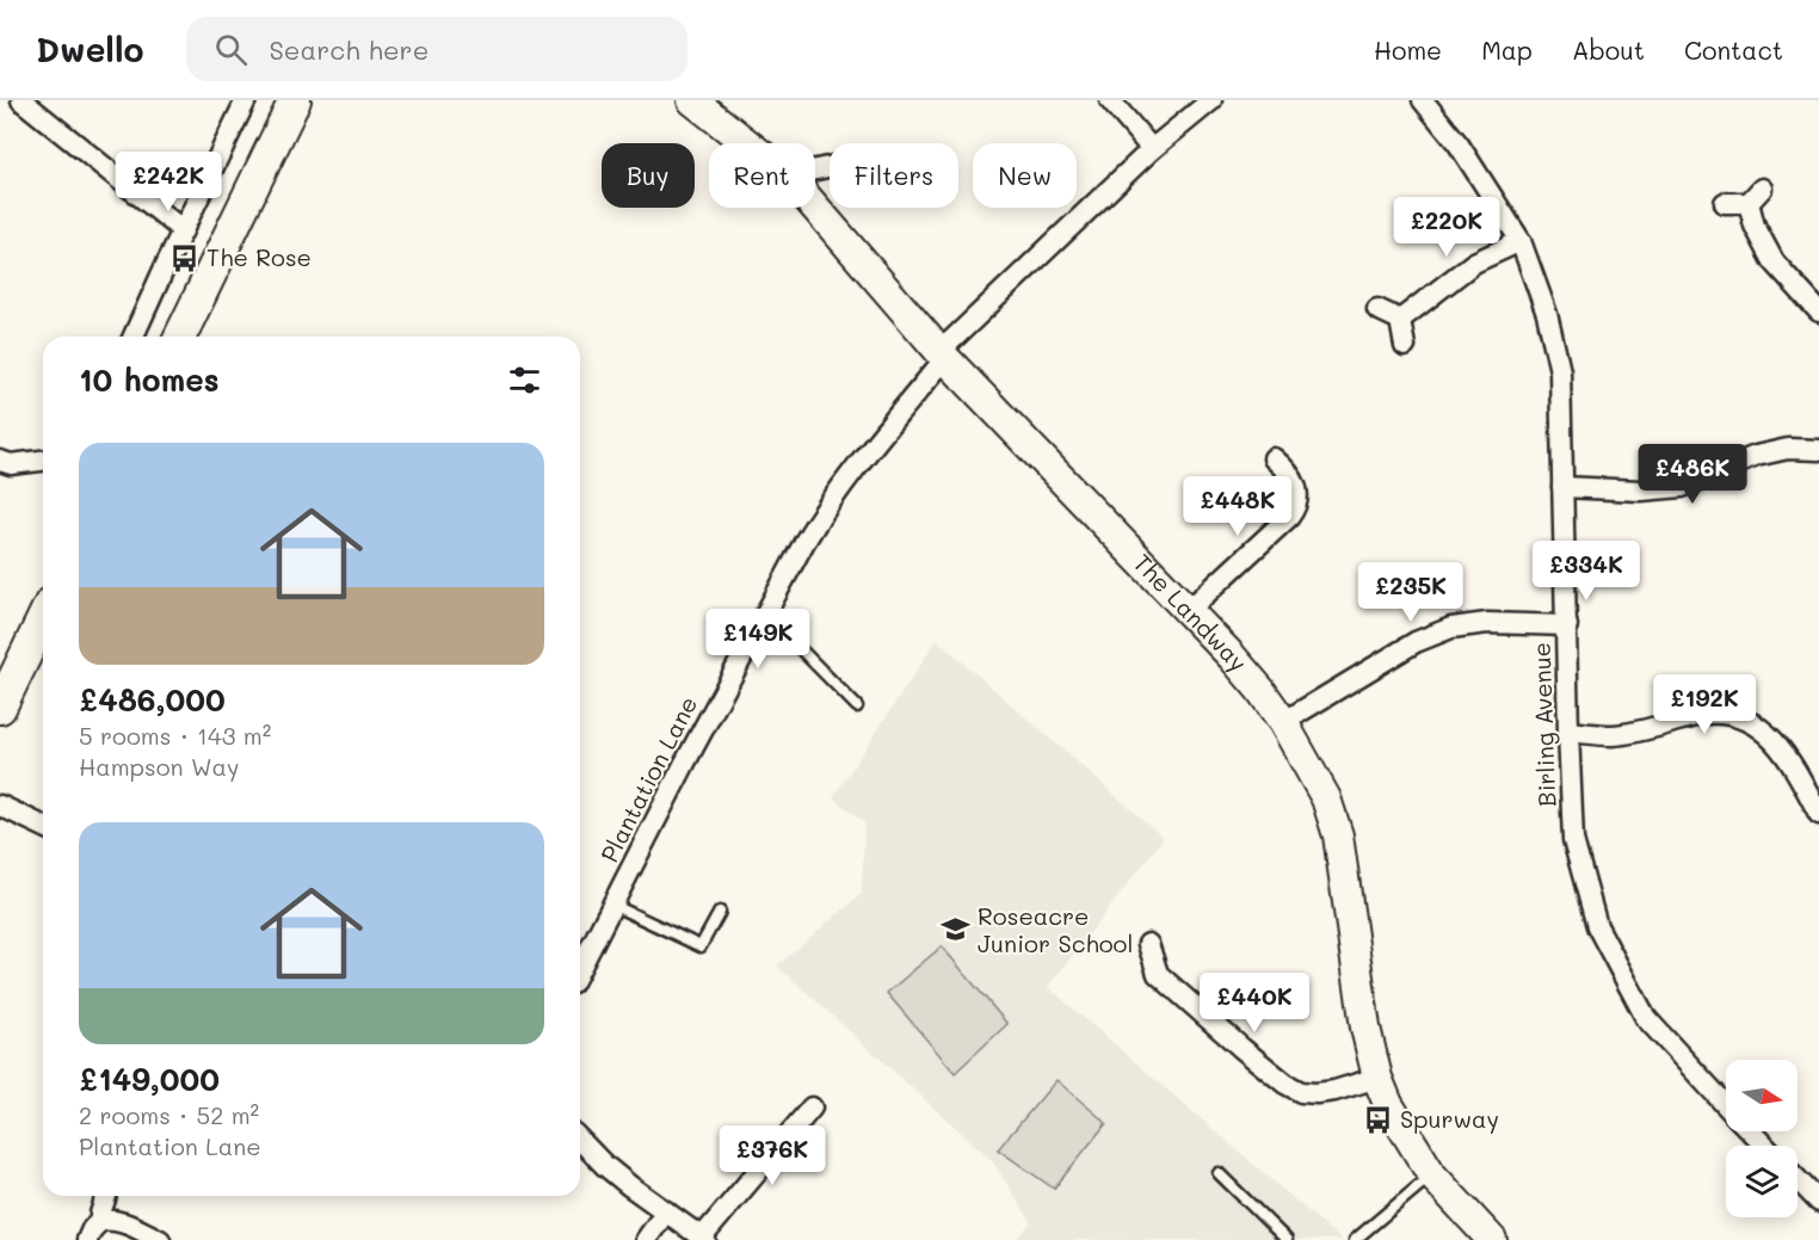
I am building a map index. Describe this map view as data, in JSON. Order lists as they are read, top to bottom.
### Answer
{
  "streets": {
    "street": ["The Landway", "Birling Avenue", "Plantation Lane"]
  },
  "crossings": [
    ["The Landway", "Plantation Lane"]
  ],
  "places": {
    "bus stop": ["The Rose", "Spurway"],
    "school or university": ["Roseacre Junior School"]
  },
  "north": "right",
  "page": {
    "header": "Dwello",
    "search": "Search here",
    "nav": [
      "Home",
      "Map",
      "About",
      "Contact"
    ],
    "chip": [
      "Buy",
      "Rent",
      "Filters",
      "New"
    ],
    "price": [
      "£242K",
      "£220K",
      "£486K",
      "£448K",
      "£334K",
      "£235K",
      "£149K",
      "£192K",
      "£440K",
      "£376K"
    ],
    "heading": "10 homes",
    "list": [
      {
        "name": "£486,000",
        "note": "5 rooms · 143 m² · Hampson Way"
      },
      {
        "name": "£149,000",
        "note": "2 rooms · 52 m² · Plantation Lane"
      }
    ]
  }
}
